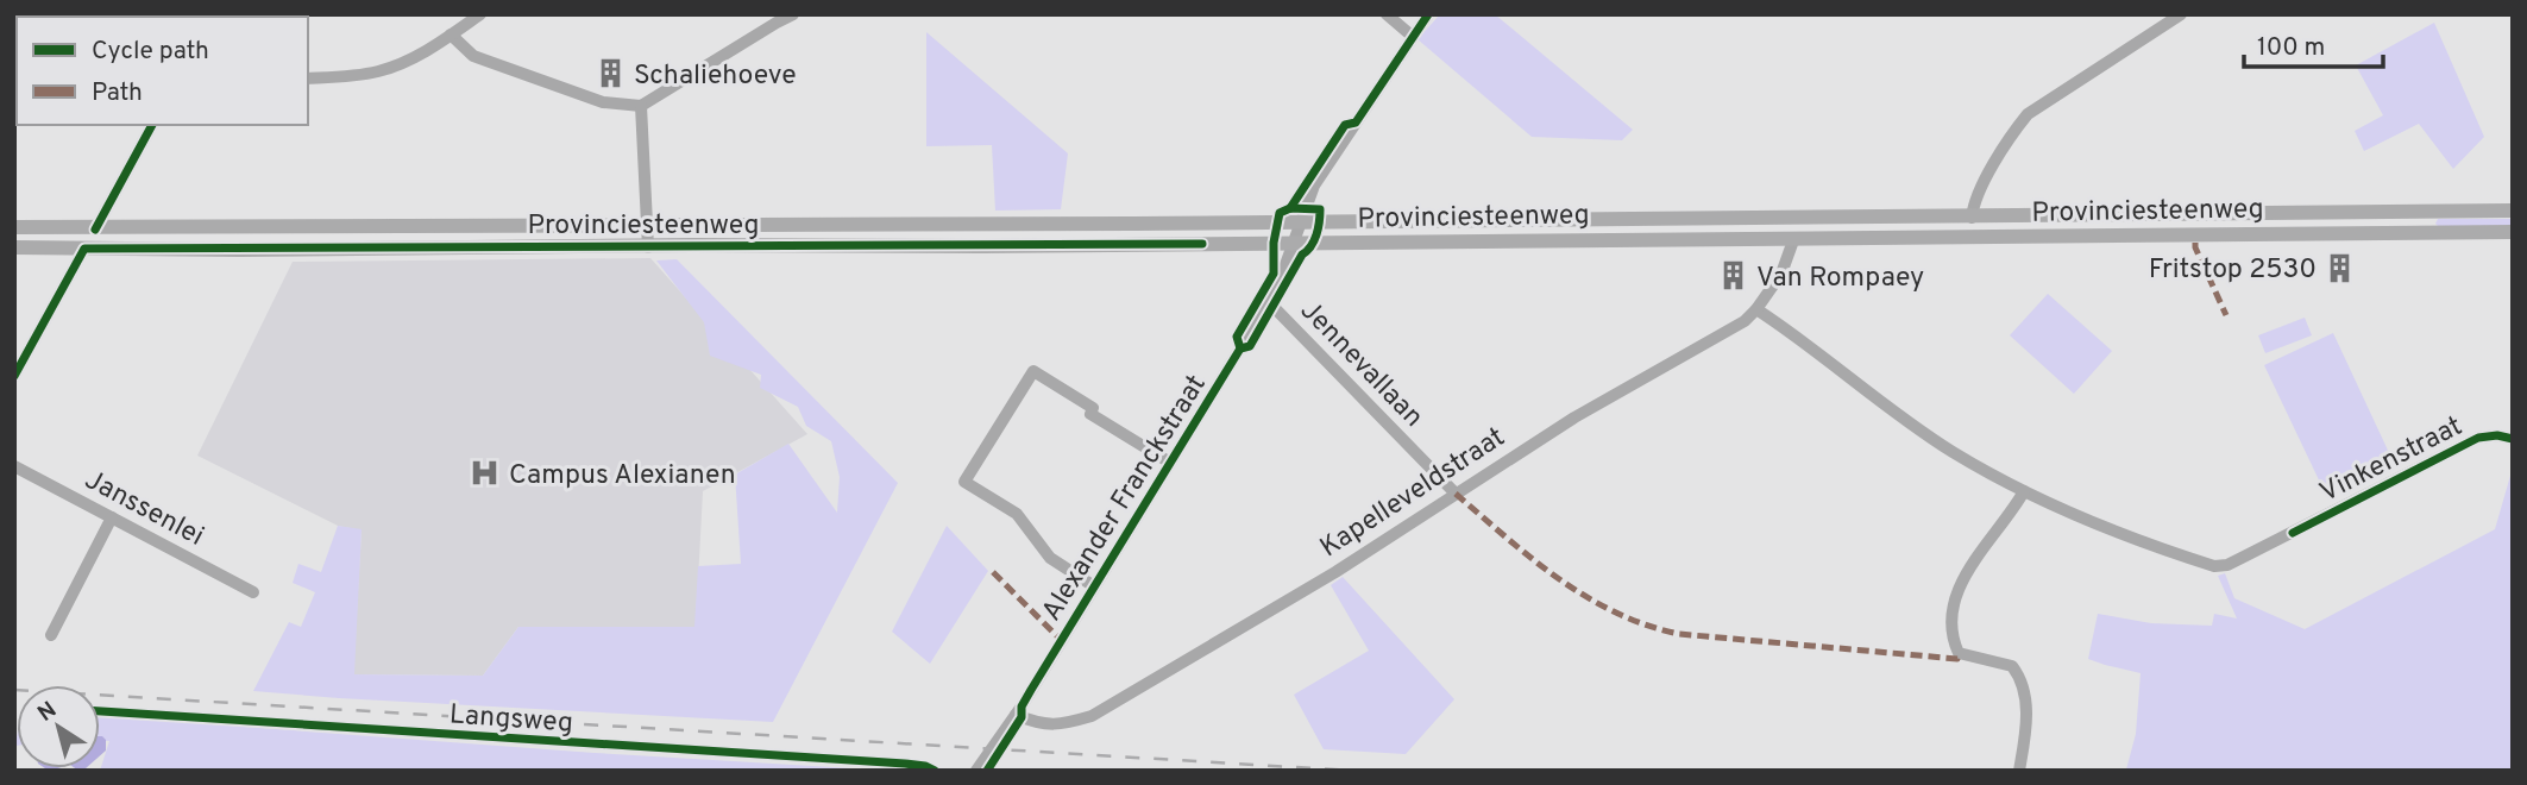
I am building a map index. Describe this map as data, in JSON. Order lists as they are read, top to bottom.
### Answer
{
  "streets": {
    "main road": ["Provinciesteenweg"],
    "street": [
      "Jennevallaan",
      "Vinkenstraat",
      "Kapelleveldstraat",
      "Alexander Franckstraat",
      "Janssenlei"
    ],
    "cycle path": ["Langsweg"]
  },
  "crossings": [
    ["Provinciesteenweg", "Kapelleveldstraat"],
    ["Provinciesteenweg", "Alexander Franckstraat"],
    ["Jennevallaan", "Kapelleveldstraat"],
    ["Jennevallaan", "Alexander Franckstraat"],
    ["Vinkenstraat", "Kapelleveldstraat"],
    ["Kapelleveldstraat", "Alexander Franckstraat"]
  ],
  "places": {
    "building": ["Schaliehoeve", "Fritstop 2530", "Van Rompaey"],
    "hospital": ["Campus Alexianen"]
  },
  "legend": ["Cycle path", "Path"],
  "scale_bar": "100 m",
  "north": "top left"
}
